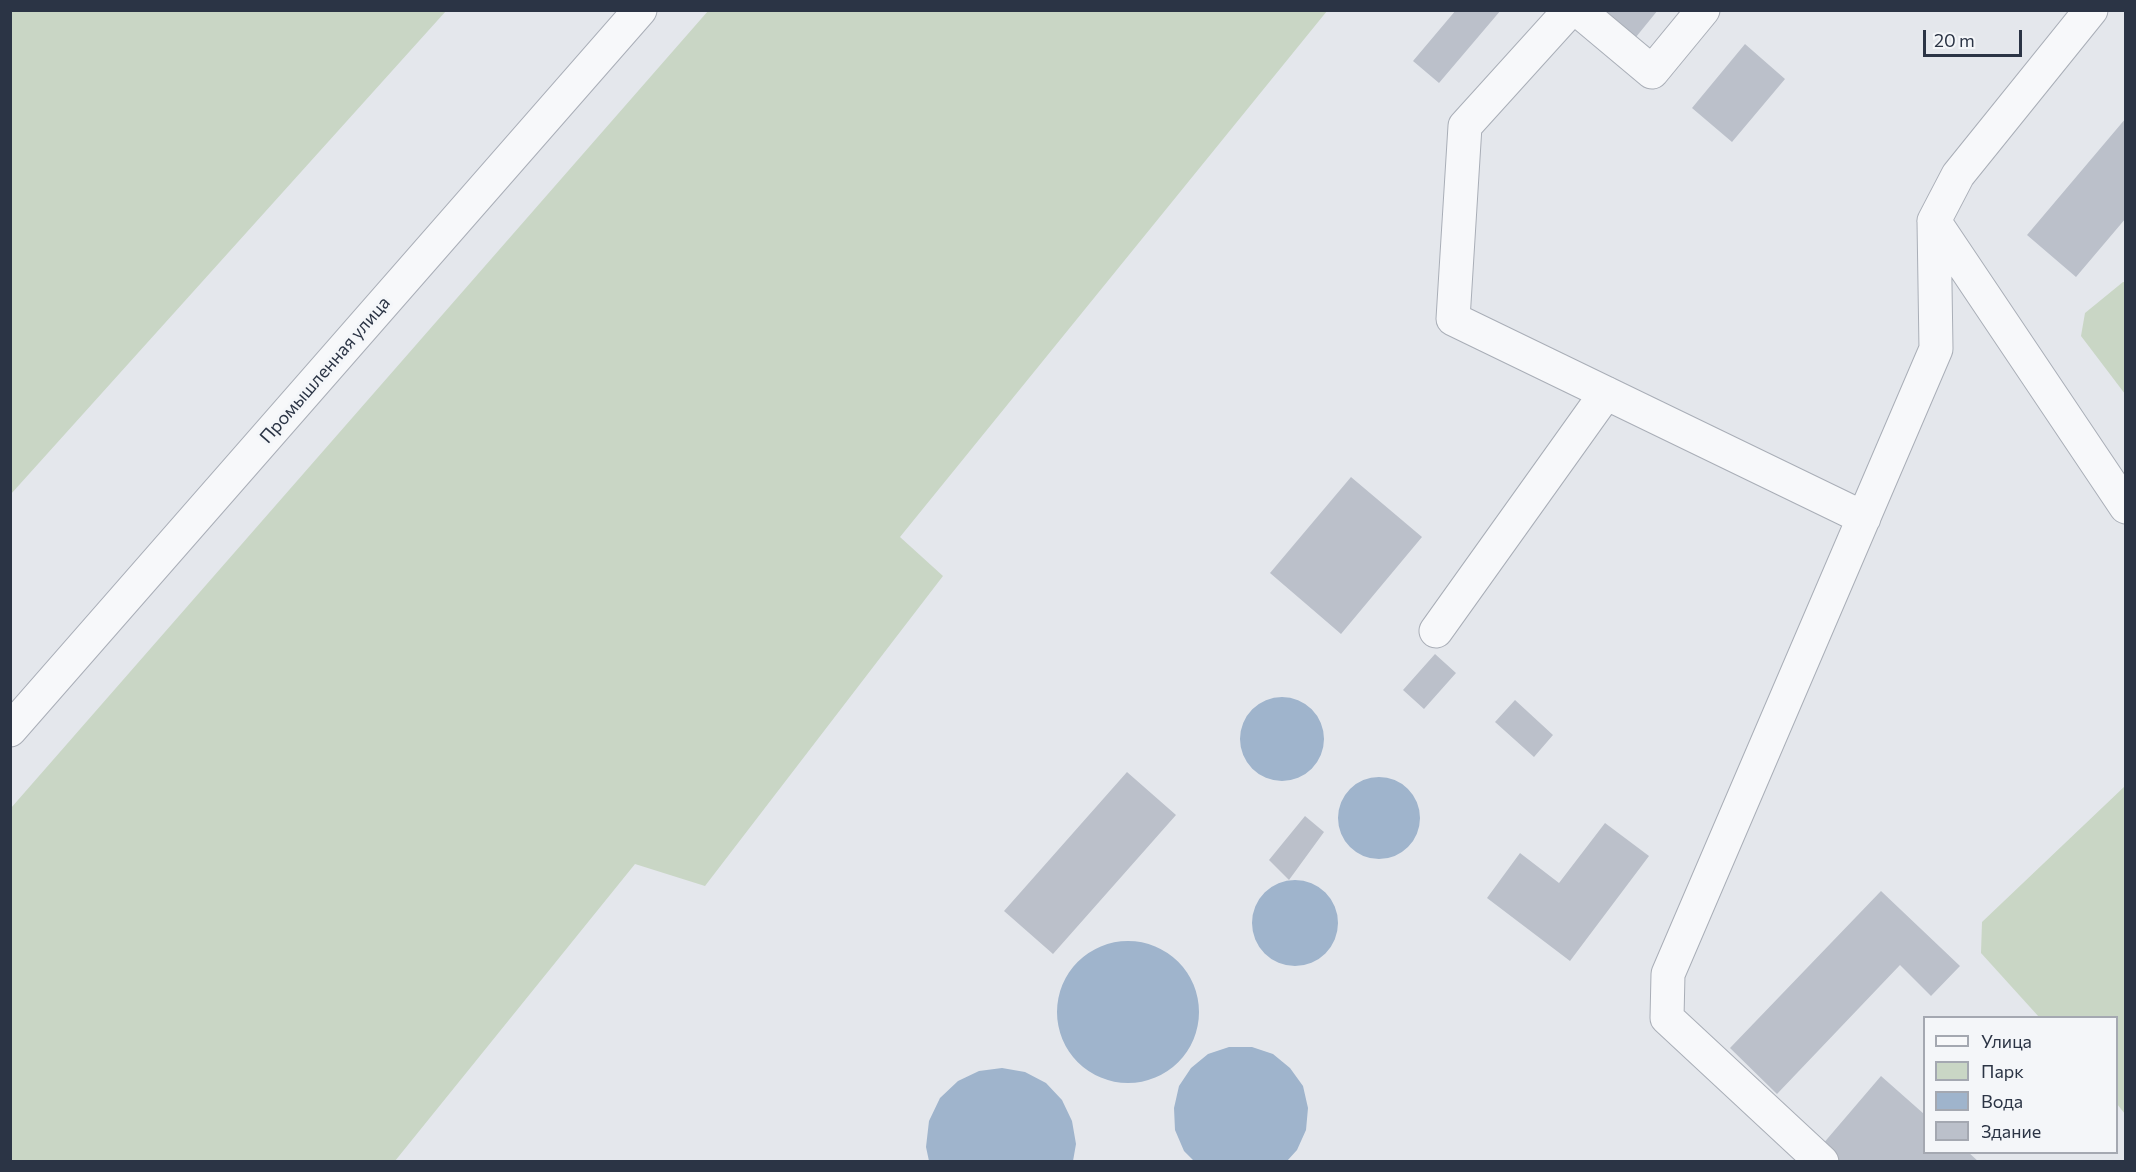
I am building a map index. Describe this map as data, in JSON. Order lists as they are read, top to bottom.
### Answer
{
  "streets": {
    "street": ["Промышленная улица"]
  },
  "legend": [
    "Улица",
    "Парк",
    "Вода",
    "Здание"
  ],
  "scale_bar": "20 m"
}
